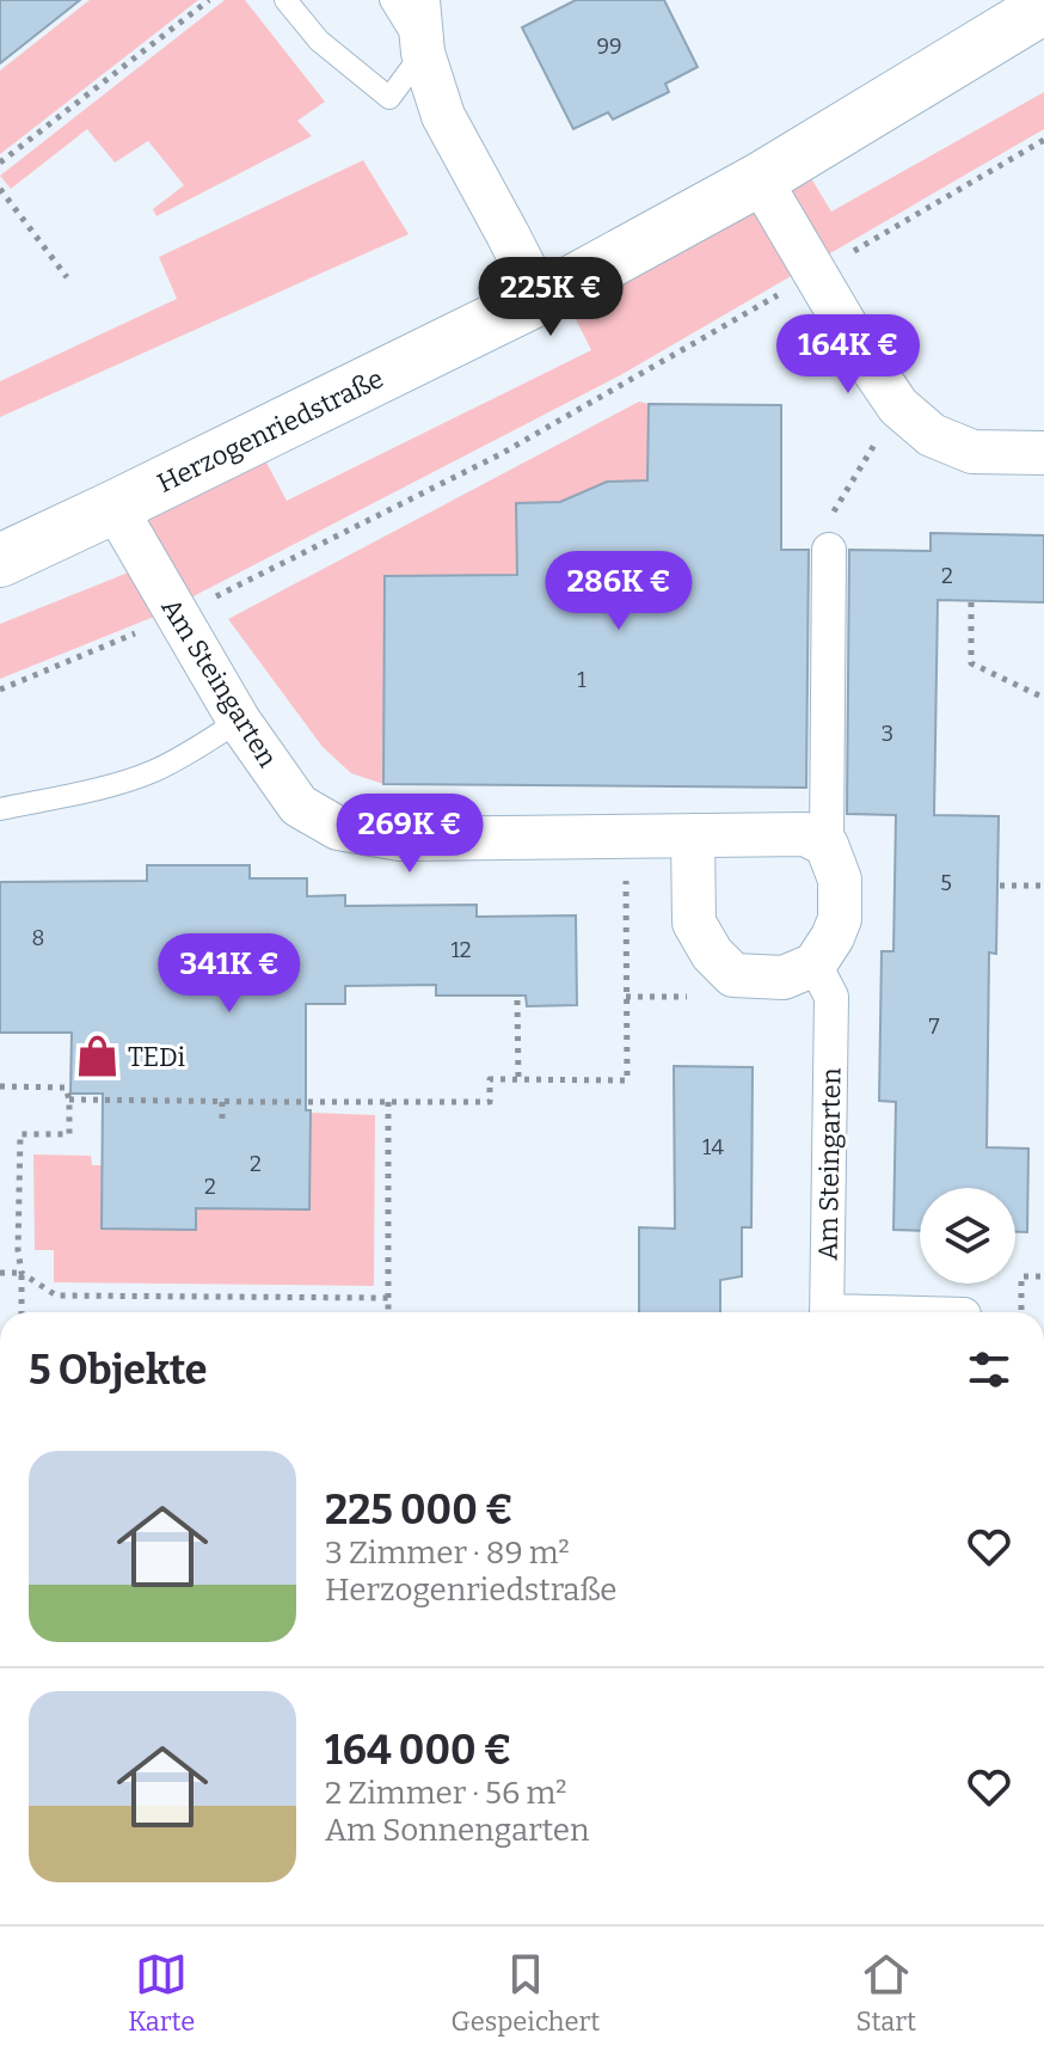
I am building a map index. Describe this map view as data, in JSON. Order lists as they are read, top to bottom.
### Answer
{
  "streets": {
    "street": ["Herzogenriedstraße", "Am Steingarten"]
  },
  "crossings": [
    ["Herzogenriedstraße", "Am Steingarten"]
  ],
  "places": {
    "shop": ["TEDi"]
  },
  "house_numbers": [
    "99",
    "2",
    "1",
    "3",
    "5",
    "8",
    "12",
    "7",
    "14",
    "2",
    "2"
  ],
  "page": {
    "price": [
      "225K €",
      "164K €",
      "286K €",
      "269K €",
      "341K €"
    ],
    "heading": "5 Objekte",
    "list": [
      {
        "name": "225 000 €",
        "note": "3 Zimmer · 89 m² · Herzogenriedstraße"
      },
      {
        "name": "164 000 €",
        "note": "2 Zimmer · 56 m² · Am Sonnengarten"
      }
    ],
    "tabs": ["Karte", "Gespeichert", "Start"]
  }
}
